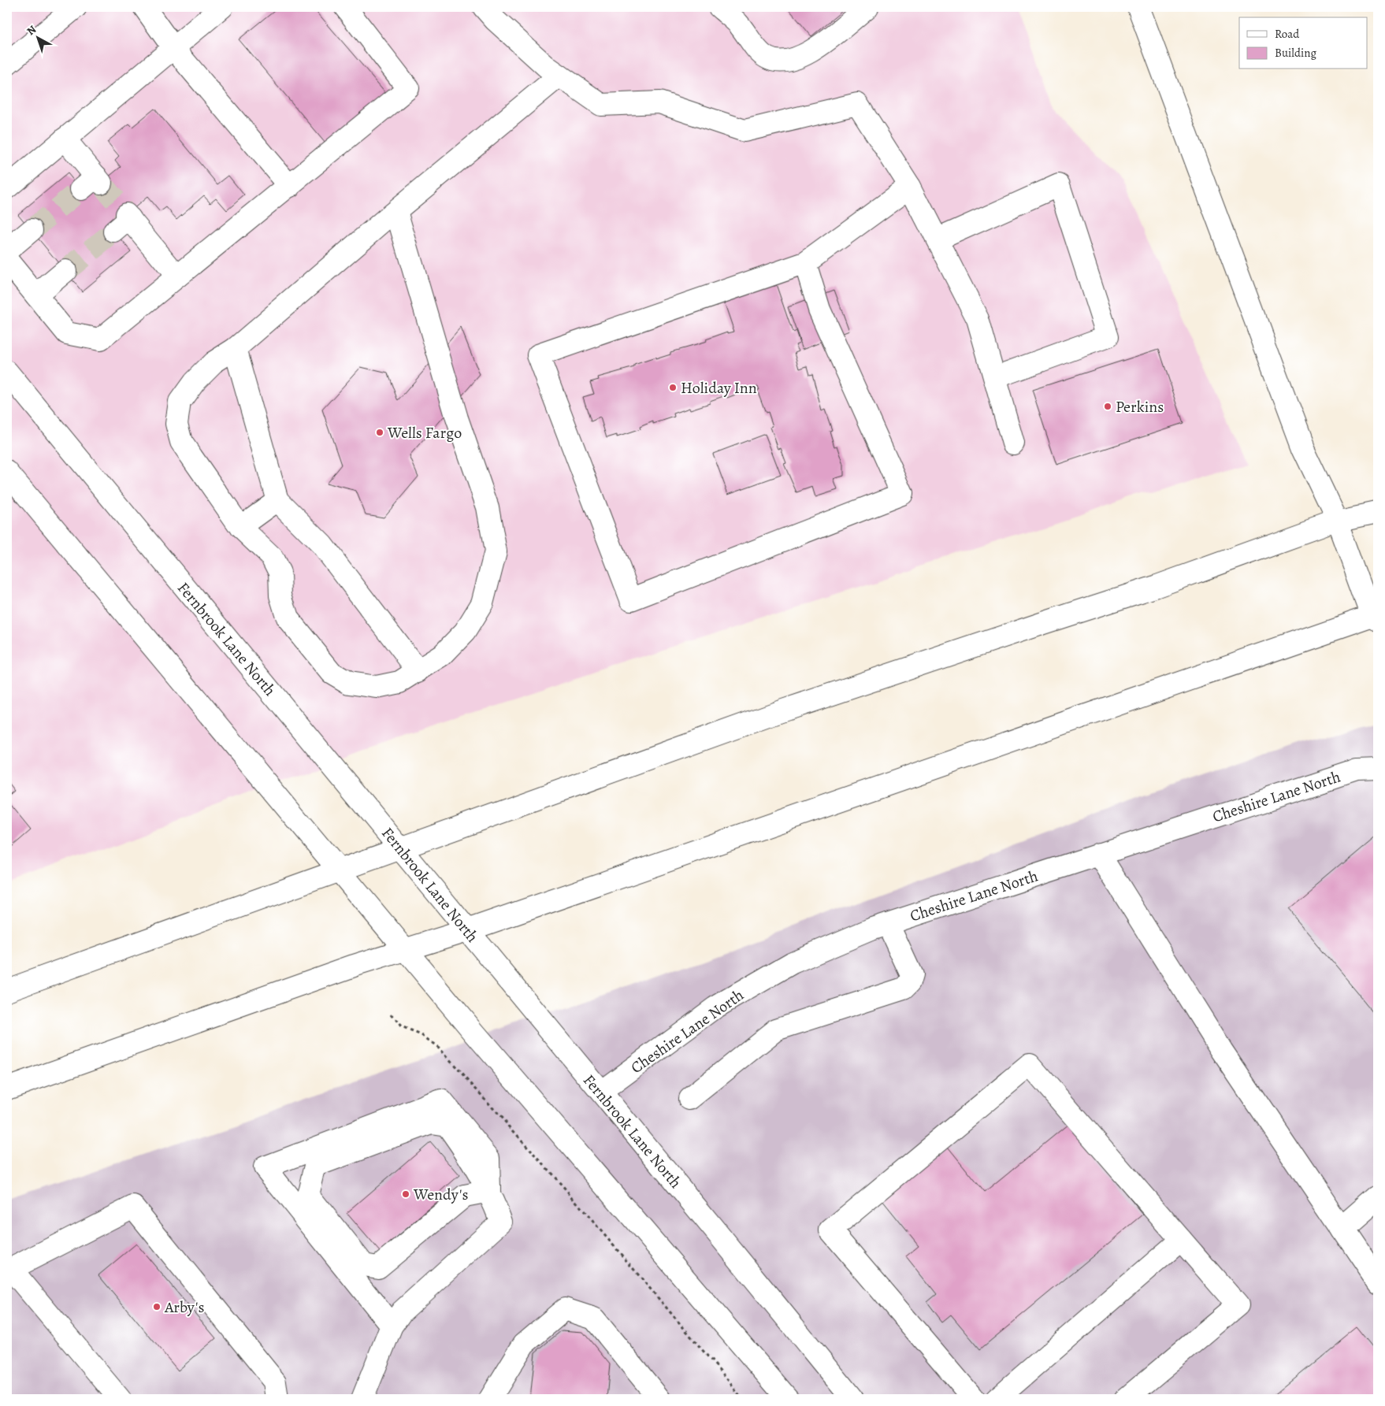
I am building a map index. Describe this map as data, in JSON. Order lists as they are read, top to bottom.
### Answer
{
  "streets": {
    "main road": ["Fernbrook Lane North", "Cheshire Lane North"]
  },
  "crossings": [
    ["Fernbrook Lane North", "Cheshire Lane North"]
  ],
  "places": [
    "Holiday Inn",
    "Perkins",
    "Wells Fargo",
    "Wendy's",
    "Arby's"
  ],
  "legend": ["Road", "Building"],
  "north": "top left"
}
